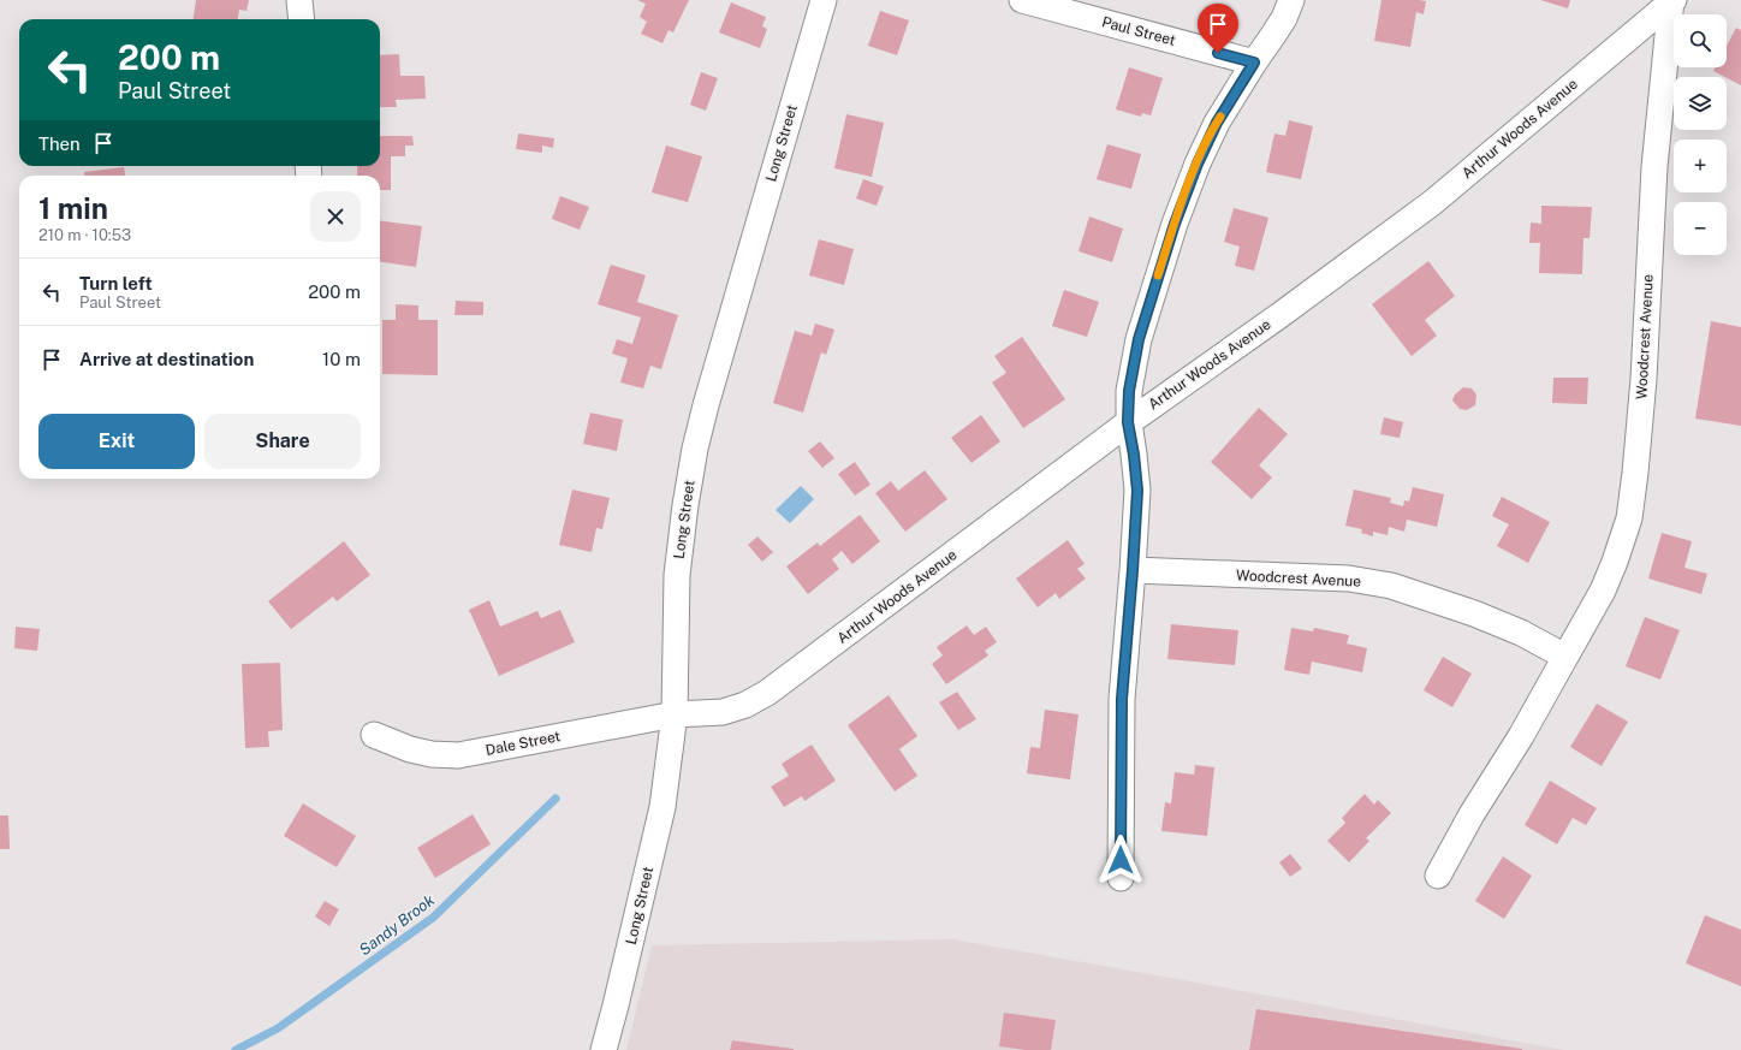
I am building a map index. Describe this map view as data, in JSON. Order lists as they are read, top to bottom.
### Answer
{
  "streets": {
    "street": [
      "Paul Street",
      "Arthur Woods Avenue",
      "Long Street",
      "Woodcrest Avenue",
      "Dale Street"
    ]
  },
  "crossings": [
    ["Arthur Woods Avenue", "Long Street"],
    ["Arthur Woods Avenue", "Woodcrest Avenue"],
    ["Arthur Woods Avenue", "Dale Street"],
    ["Long Street", "Dale Street"]
  ],
  "water": ["Sandy Brook"],
  "page": {
    "map_buttons": ["+", "−"],
    "turn": ["200 m", "Paul Street"],
    "then": "Then",
    "heading": ["1 min", "210 m · 10:53"],
    "list": [
      {
        "name": "Turn left",
        "note": "Paul Street",
        "value": "200 m"
      },
      {
        "name": "Arrive at destination",
        "value": "10 m"
      }
    ],
    "buttons": ["Exit", "Share"]
  }
}
